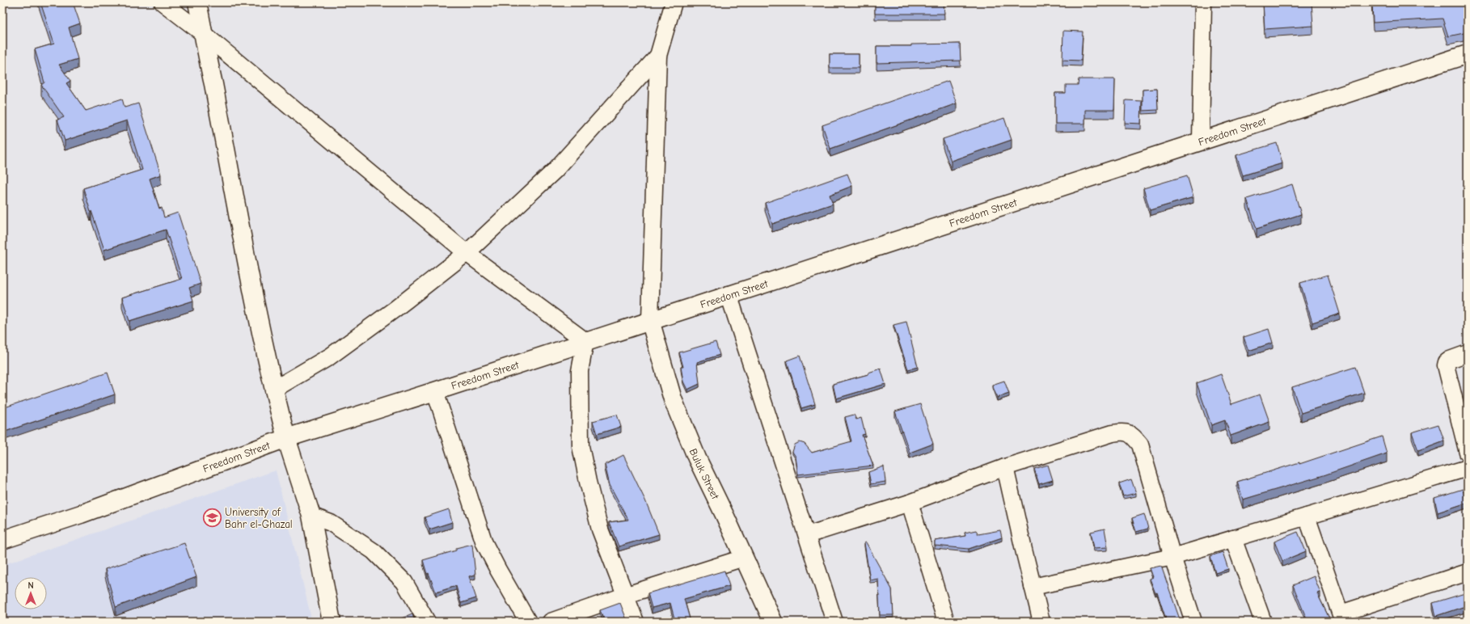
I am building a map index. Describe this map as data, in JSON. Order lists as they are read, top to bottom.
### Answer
{
  "streets": {
    "street": ["Freedom Street", "Buluk Street"]
  },
  "crossings": [
    ["Freedom Street", "Buluk Street"]
  ],
  "places": {
    "school or university": ["University of Bahr el-Ghazal"]
  },
  "north": "top"
}
